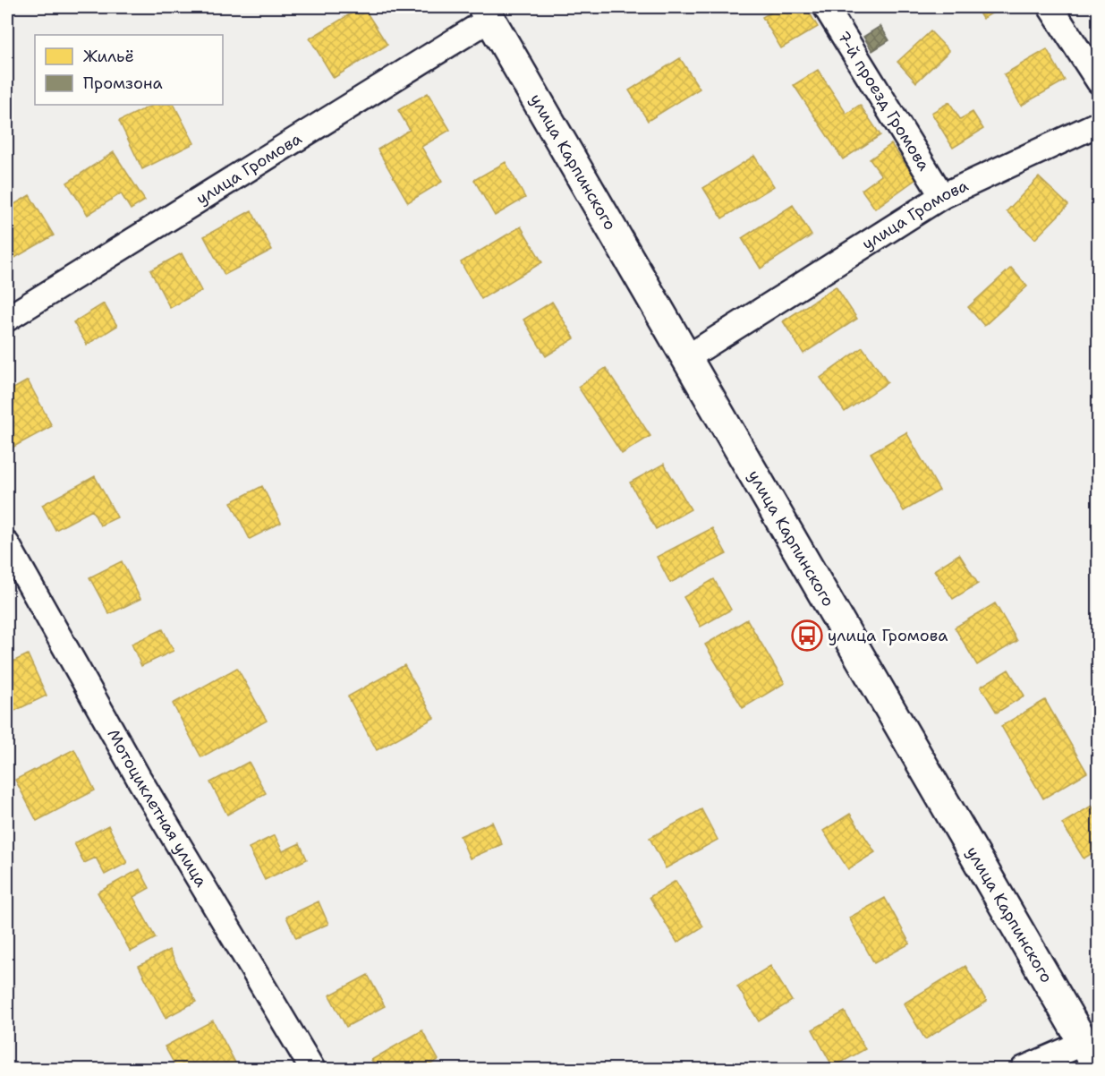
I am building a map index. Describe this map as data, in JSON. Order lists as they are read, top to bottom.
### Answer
{
  "streets": {
    "main road": ["улица Карпинского"],
    "street": ["7-й проезд Громова", "улица Громова", "Мотоциклетная улица"]
  },
  "crossings": [
    ["7-й проезд Громова", "улица Громова"],
    ["улица Карпинского", "улица Громова"]
  ],
  "places": {
    "bus stop": ["улица Громова"]
  },
  "legend": ["Жильё", "Промзона"]
}
